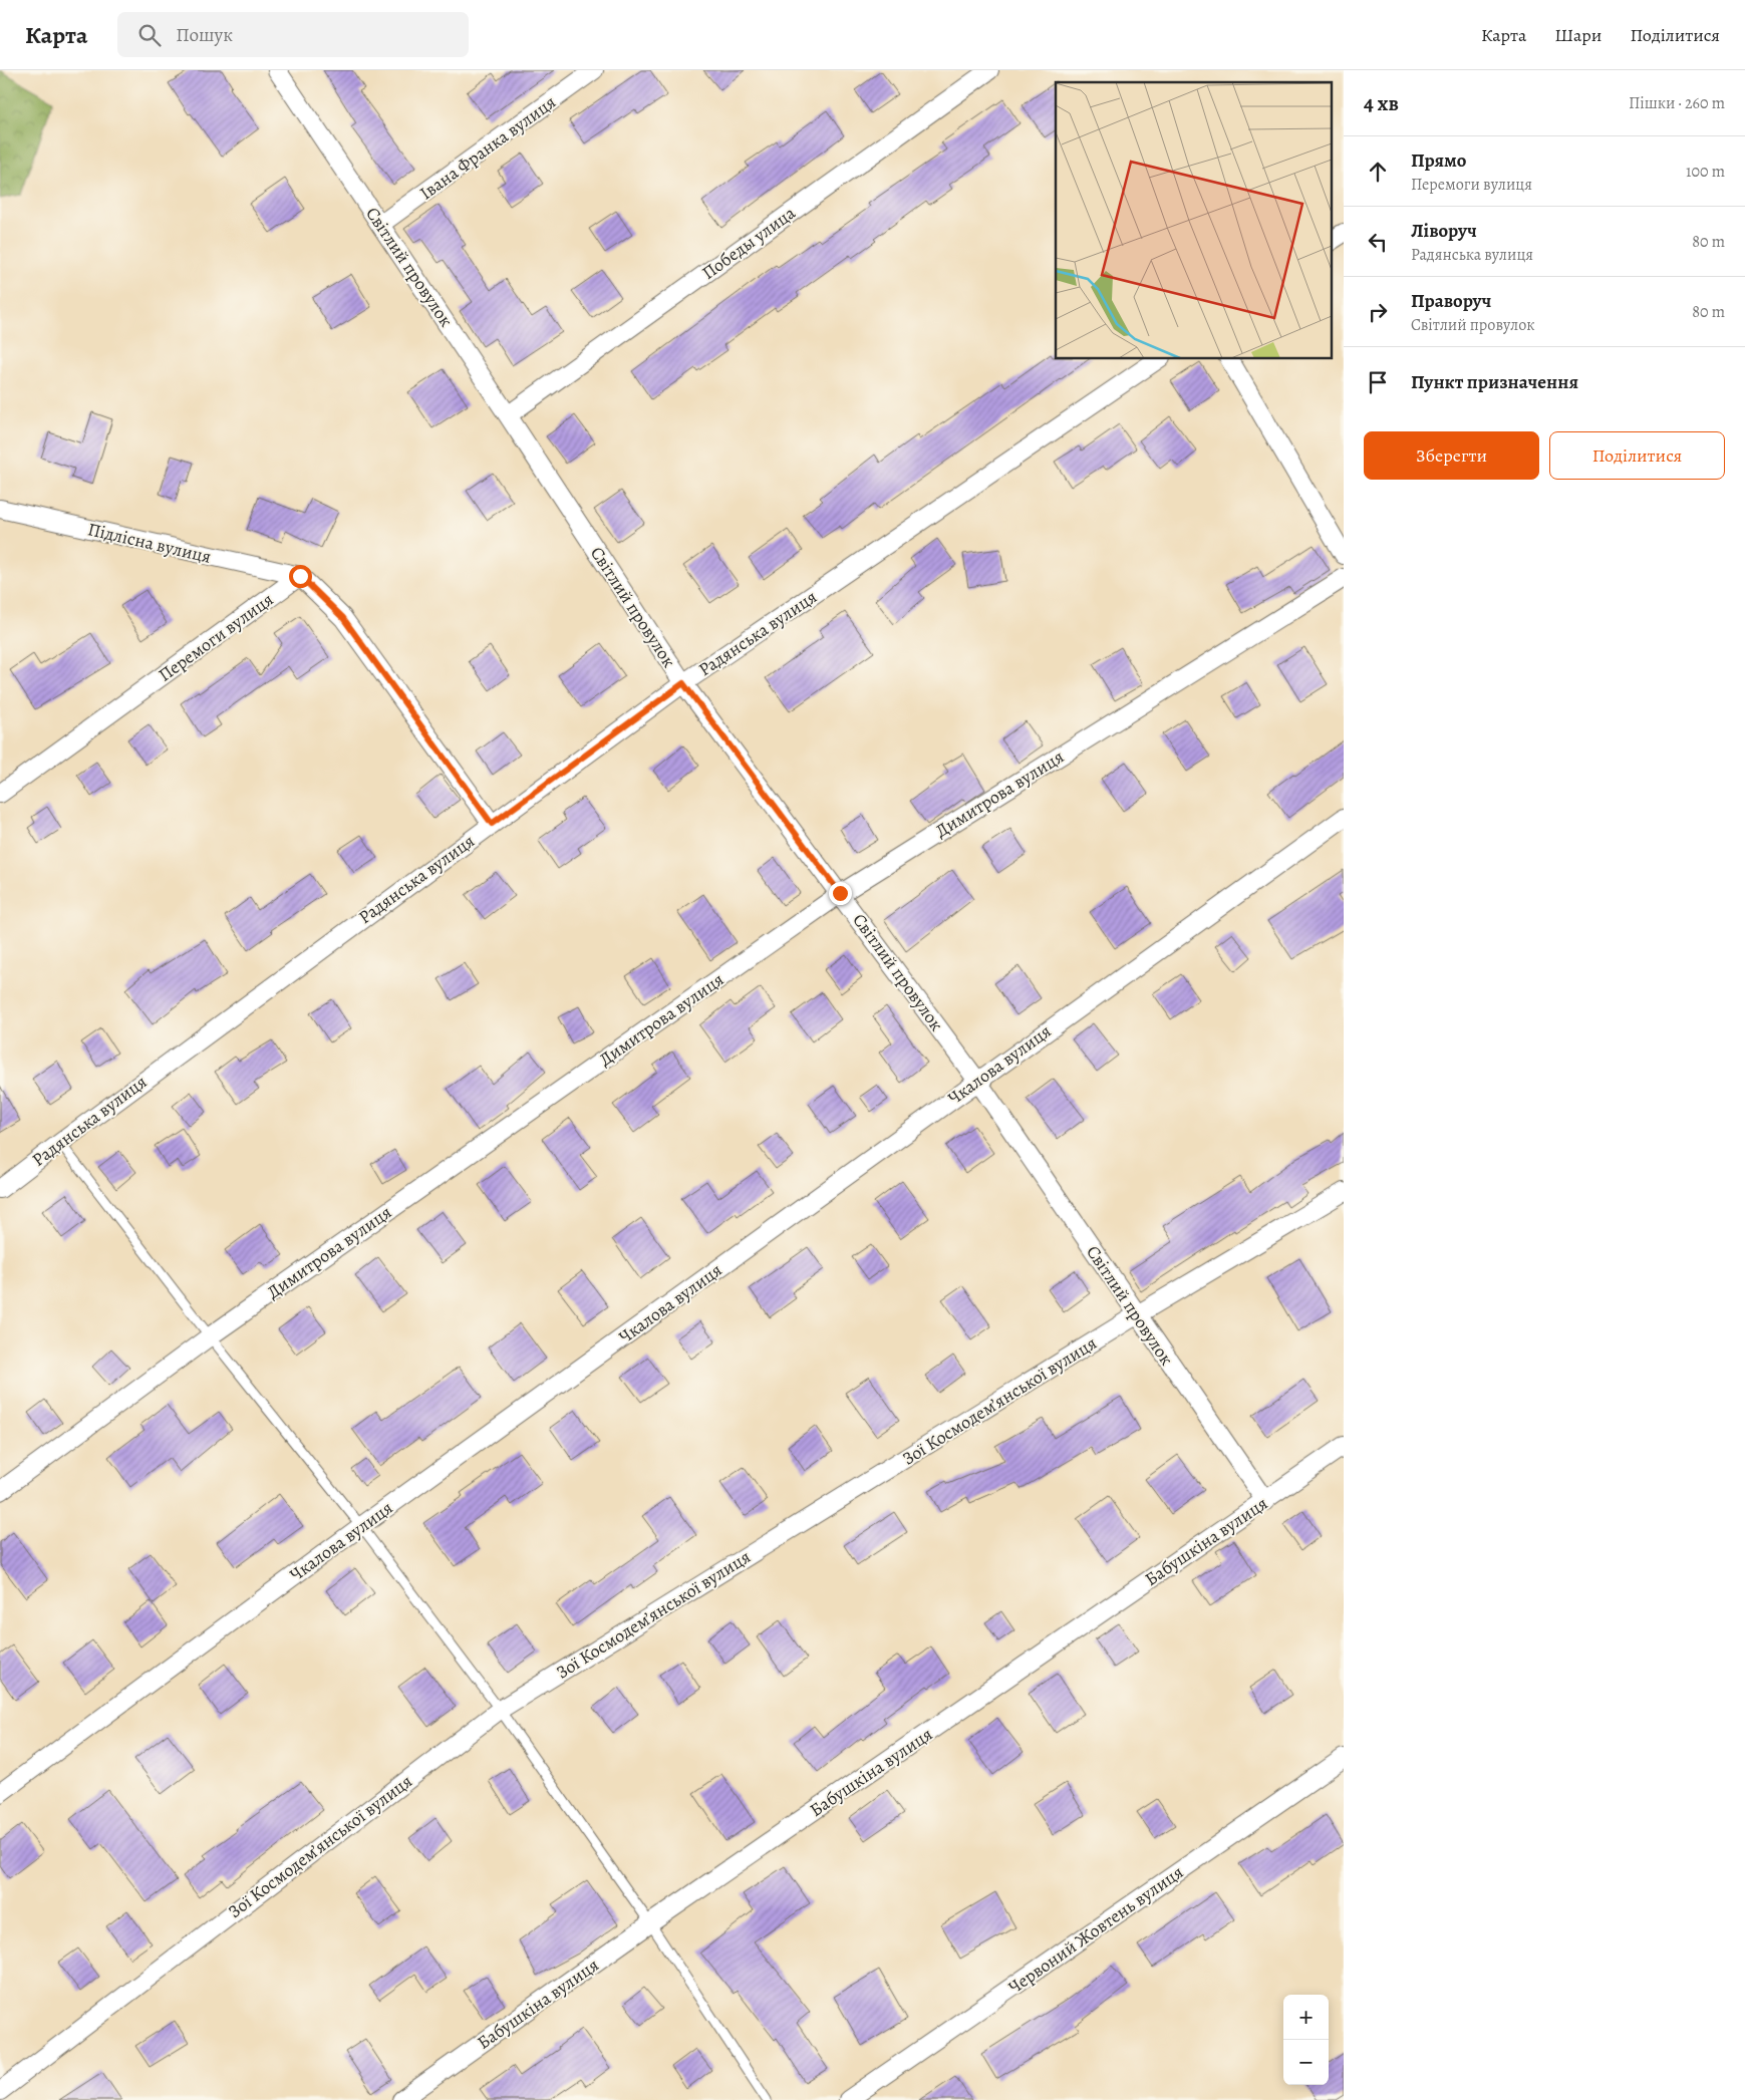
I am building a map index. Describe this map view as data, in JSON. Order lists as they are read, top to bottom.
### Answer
{
  "streets": {
    "street": [
      "Івана Франка вулиця",
      "Победы улица",
      "Світлий провулок",
      "Підлісна вулиця",
      "Радянська вулиця",
      "Перемоги вулиця",
      "Димитрова вулиця",
      "Чкалова вулиця",
      "Зої Космодем’янської вулиця",
      "Бабушкіна вулиця",
      "Червоний Жовтень вулиця"
    ]
  },
  "crossings": [
    ["Івана Франка вулиця", "Світлий провулок"],
    ["Победы улица", "Світлий провулок"],
    ["Світлий провулок", "Радянська вулиця"],
    ["Світлий провулок", "Димитрова вулиця"],
    ["Світлий провулок", "Чкалова вулиця"],
    ["Світлий провулок", "Зої Космодем’янської вулиця"],
    ["Світлий провулок", "Бабушкіна вулиця"],
    ["Підлісна вулиця", "Перемоги вулиця"]
  ],
  "page": {
    "header": "Карта",
    "search": "Пошук",
    "nav": ["Карта", "Шари", "Поділитися"],
    "heading": ["4 хв", "Пішки · 260 m"],
    "list": [
      ["Прямо", "Перемоги вулиця", "100 m"],
      ["Ліворуч", "Радянська вулиця", "80 m"],
      ["Праворуч", "Світлий провулок", "80 m"],
      "Пункт призначення"
    ],
    "buttons": ["Зберегти", "Поділитися"],
    "map_buttons": ["+", "−"]
  }
}
